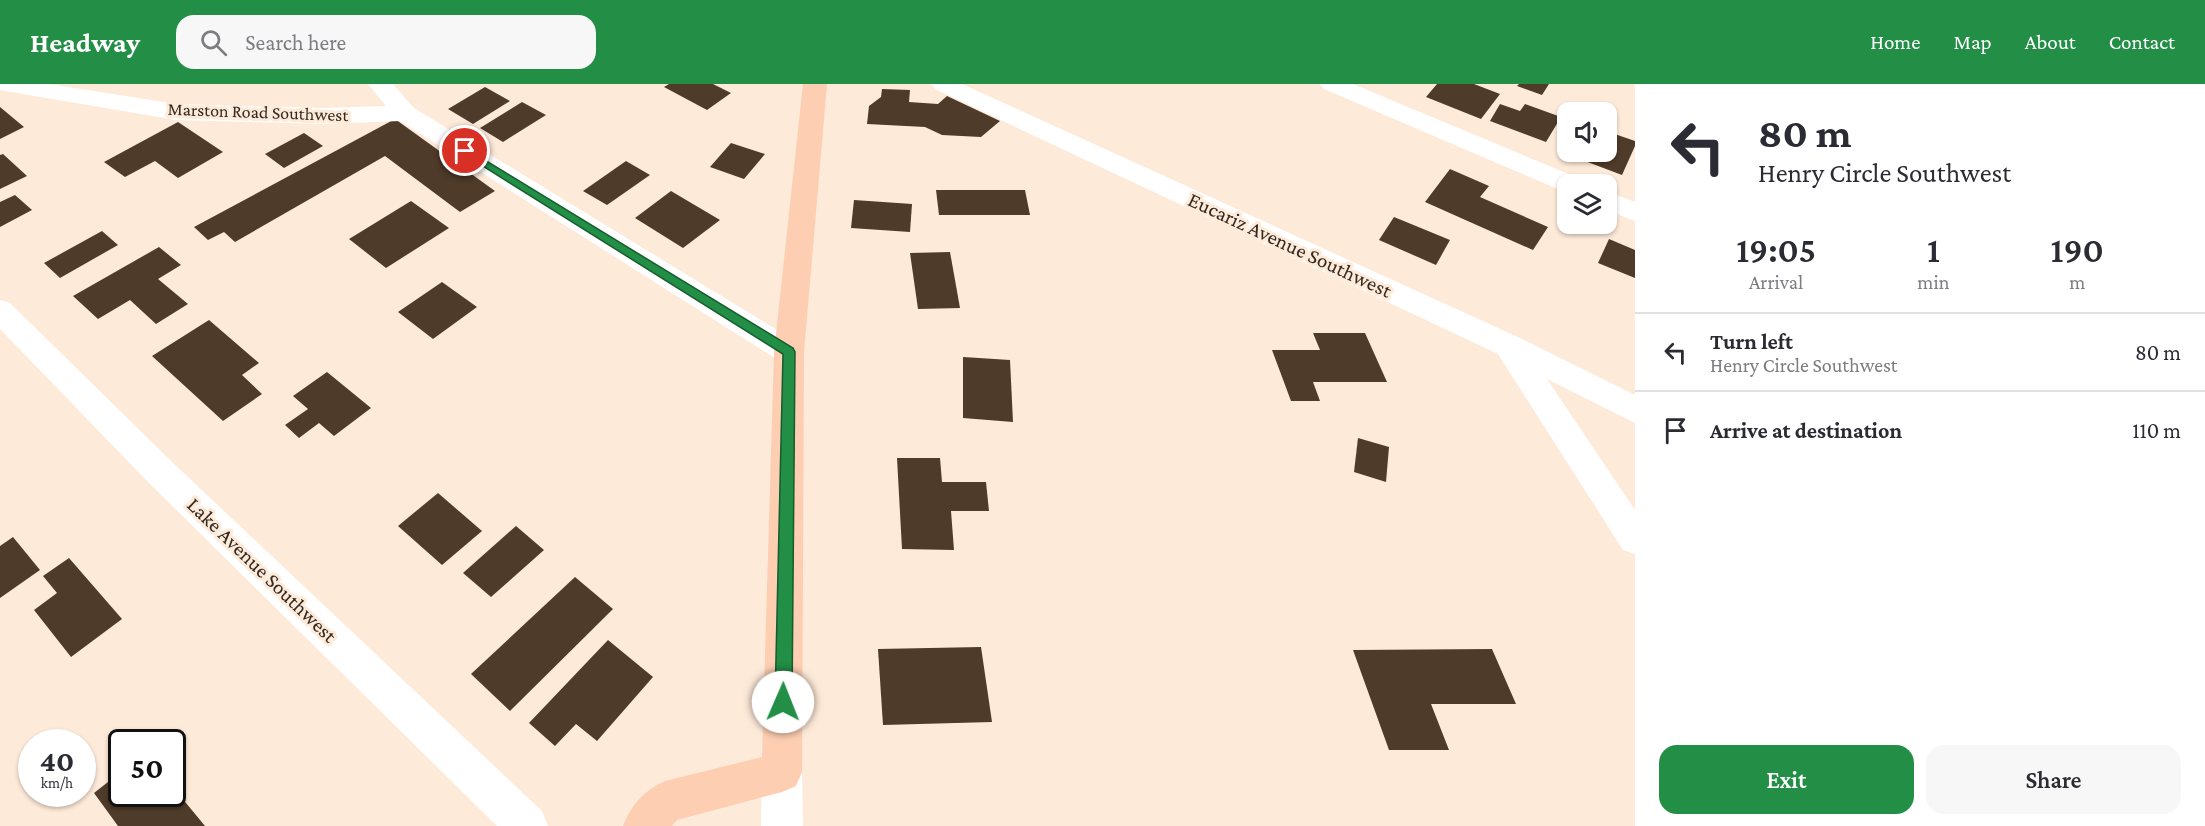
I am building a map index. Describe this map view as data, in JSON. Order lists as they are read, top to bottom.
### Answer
{
  "streets": {
    "street": ["Marston Road Southwest", "Eucariz Avenue Southwest", "Lake Avenue Southwest"]
  },
  "page": {
    "header": "Headway",
    "search": "Search here",
    "nav": [
      "Home",
      "Map",
      "About",
      "Contact"
    ],
    "turn": ["80 m", "Henry Circle Southwest"],
    "eta": [
      "19:05",
      "Arrival",
      "1",
      "min",
      "190",
      "m"
    ],
    "list": [
      {
        "name": "Turn left",
        "note": "Henry Circle Southwest",
        "value": "80 m"
      },
      {
        "name": "Arrive at destination",
        "value": "110 m"
      }
    ],
    "speed": "40 km/h",
    "limit": "50",
    "buttons": ["Exit", "Share"]
  }
}
